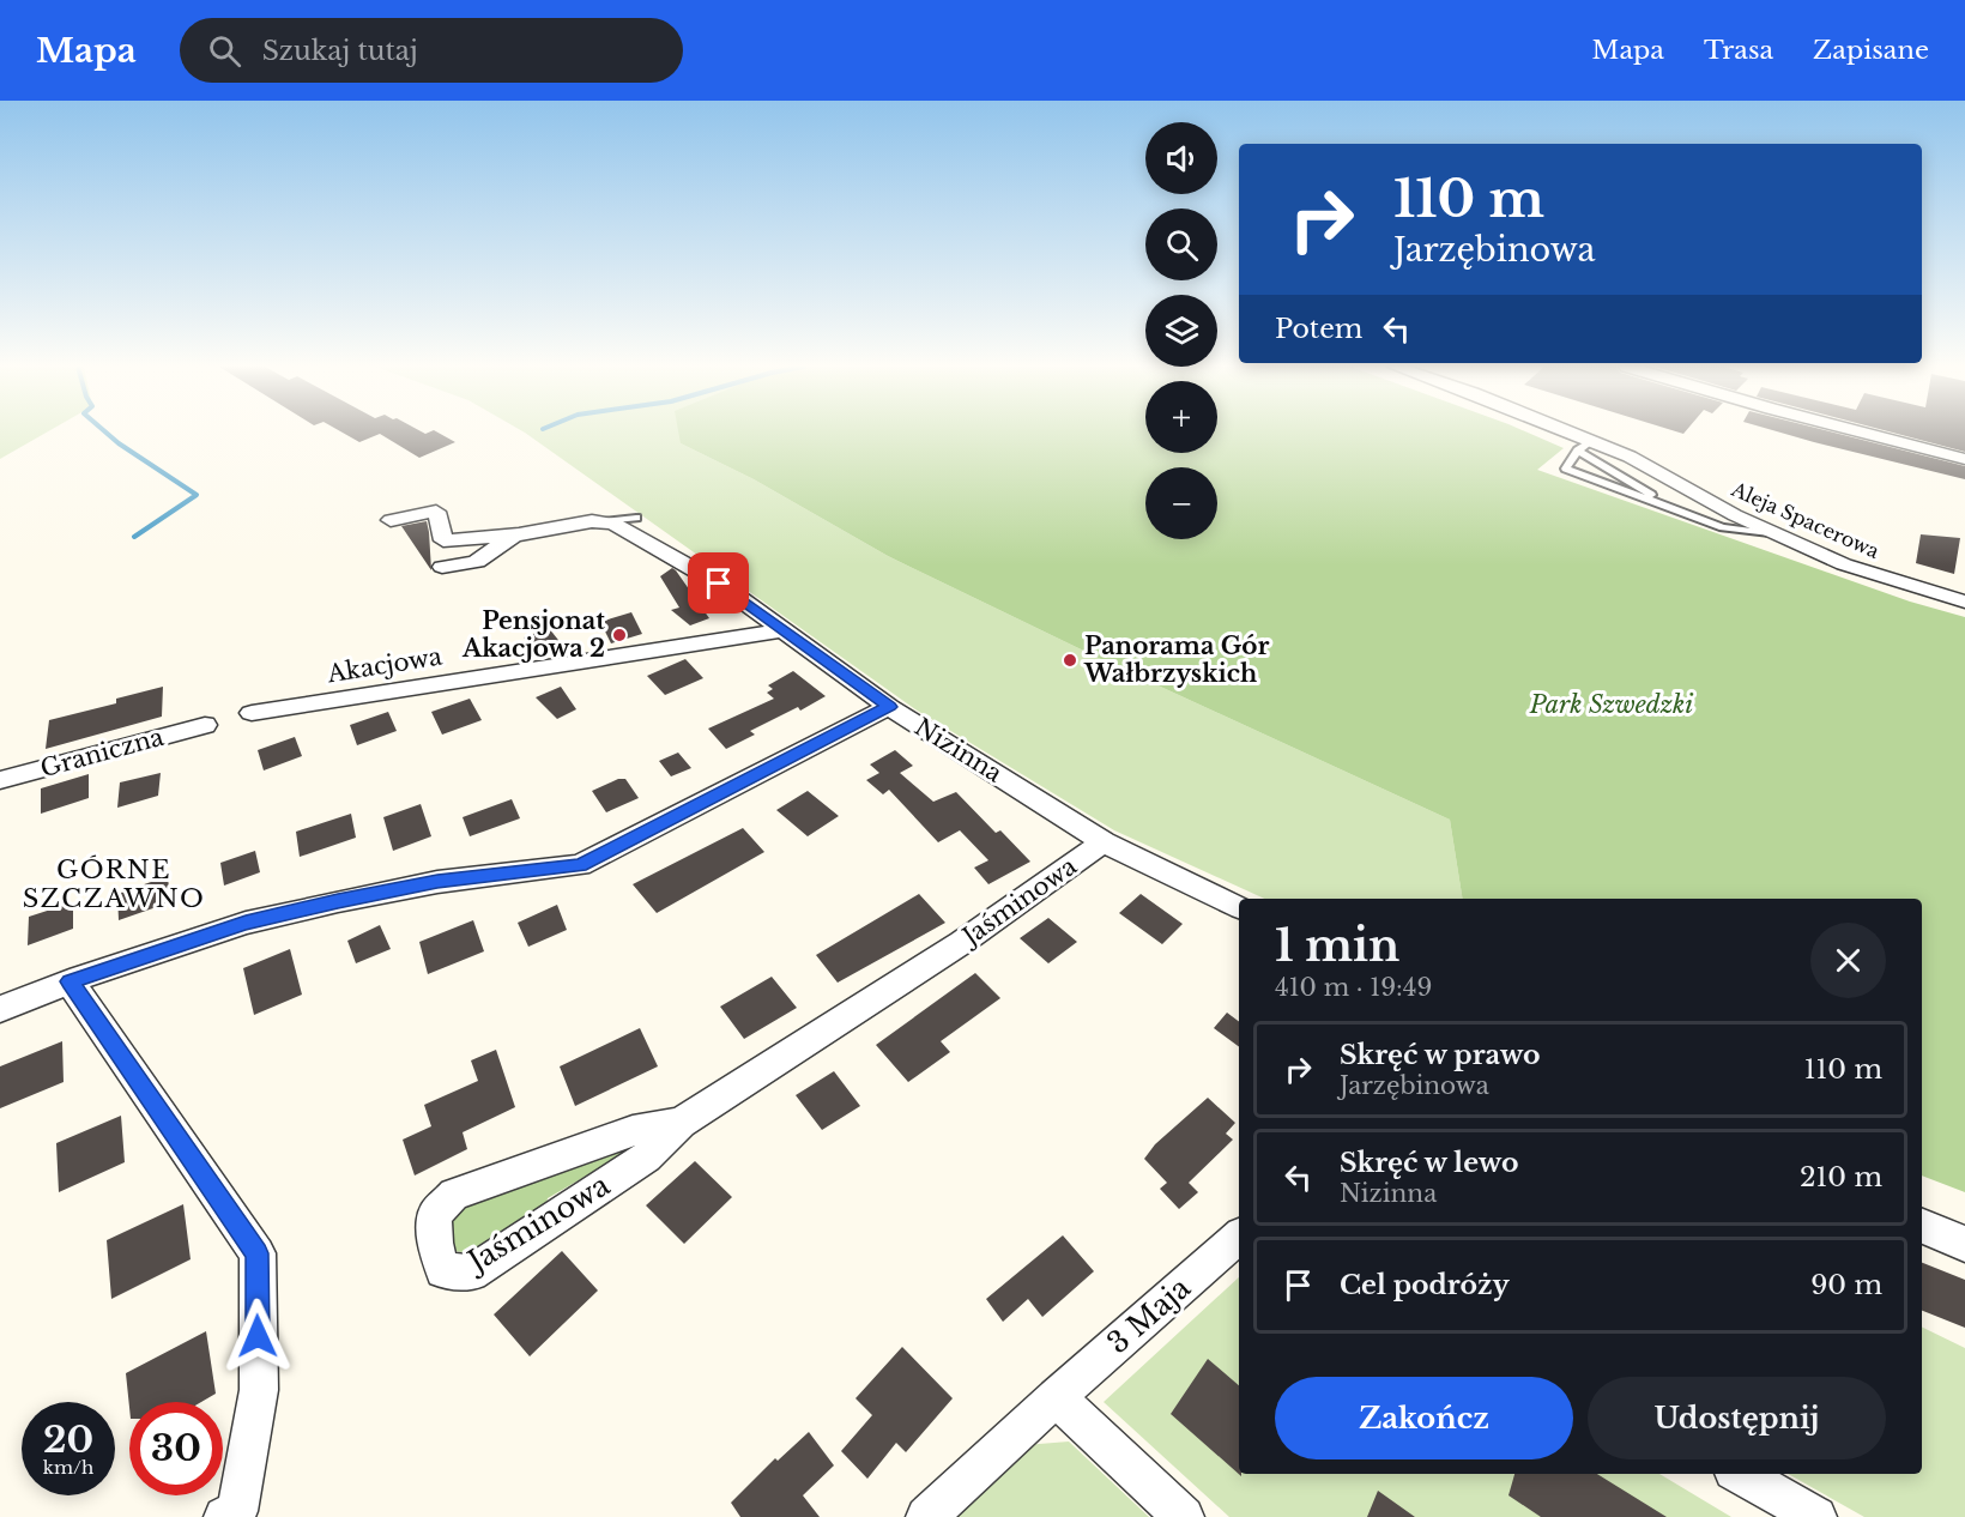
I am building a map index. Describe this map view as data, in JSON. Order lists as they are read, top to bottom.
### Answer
{
  "streets": {
    "street": [
      "Aleja Spacerowa",
      "Akacjowa",
      "Nizinna",
      "Graniczna",
      "Jaśminowa",
      "3 Maja"
    ]
  },
  "crossings": [
    ["Akacjowa", "Nizinna"],
    ["Nizinna", "Jaśminowa"]
  ],
  "districts": ["GÓRNE SZCZAWNO"],
  "parks": ["Park Szwedzki"],
  "places": ["Pensjonat Akacjowa 2", "Panorama Gór Wałbrzyskich"],
  "page": {
    "header": "Mapa",
    "search": "Szukaj tutaj",
    "nav": ["Mapa", "Trasa", "Zapisane"],
    "map_buttons": ["+", "−"],
    "turn": ["110 m", "Jarzębinowa"],
    "then": "Potem",
    "heading": ["1 min", "410 m · 19:49"],
    "list": [
      {
        "name": "Skręć w prawo",
        "note": "Jarzębinowa",
        "value": "110 m"
      },
      {
        "name": "Skręć w lewo",
        "note": "Nizinna",
        "value": "210 m"
      },
      {
        "name": "Cel podróży",
        "value": "90 m"
      }
    ],
    "buttons": ["Zakończ", "Udostępnij"],
    "speed": "20 km/h",
    "limit": "30"
  }
}
